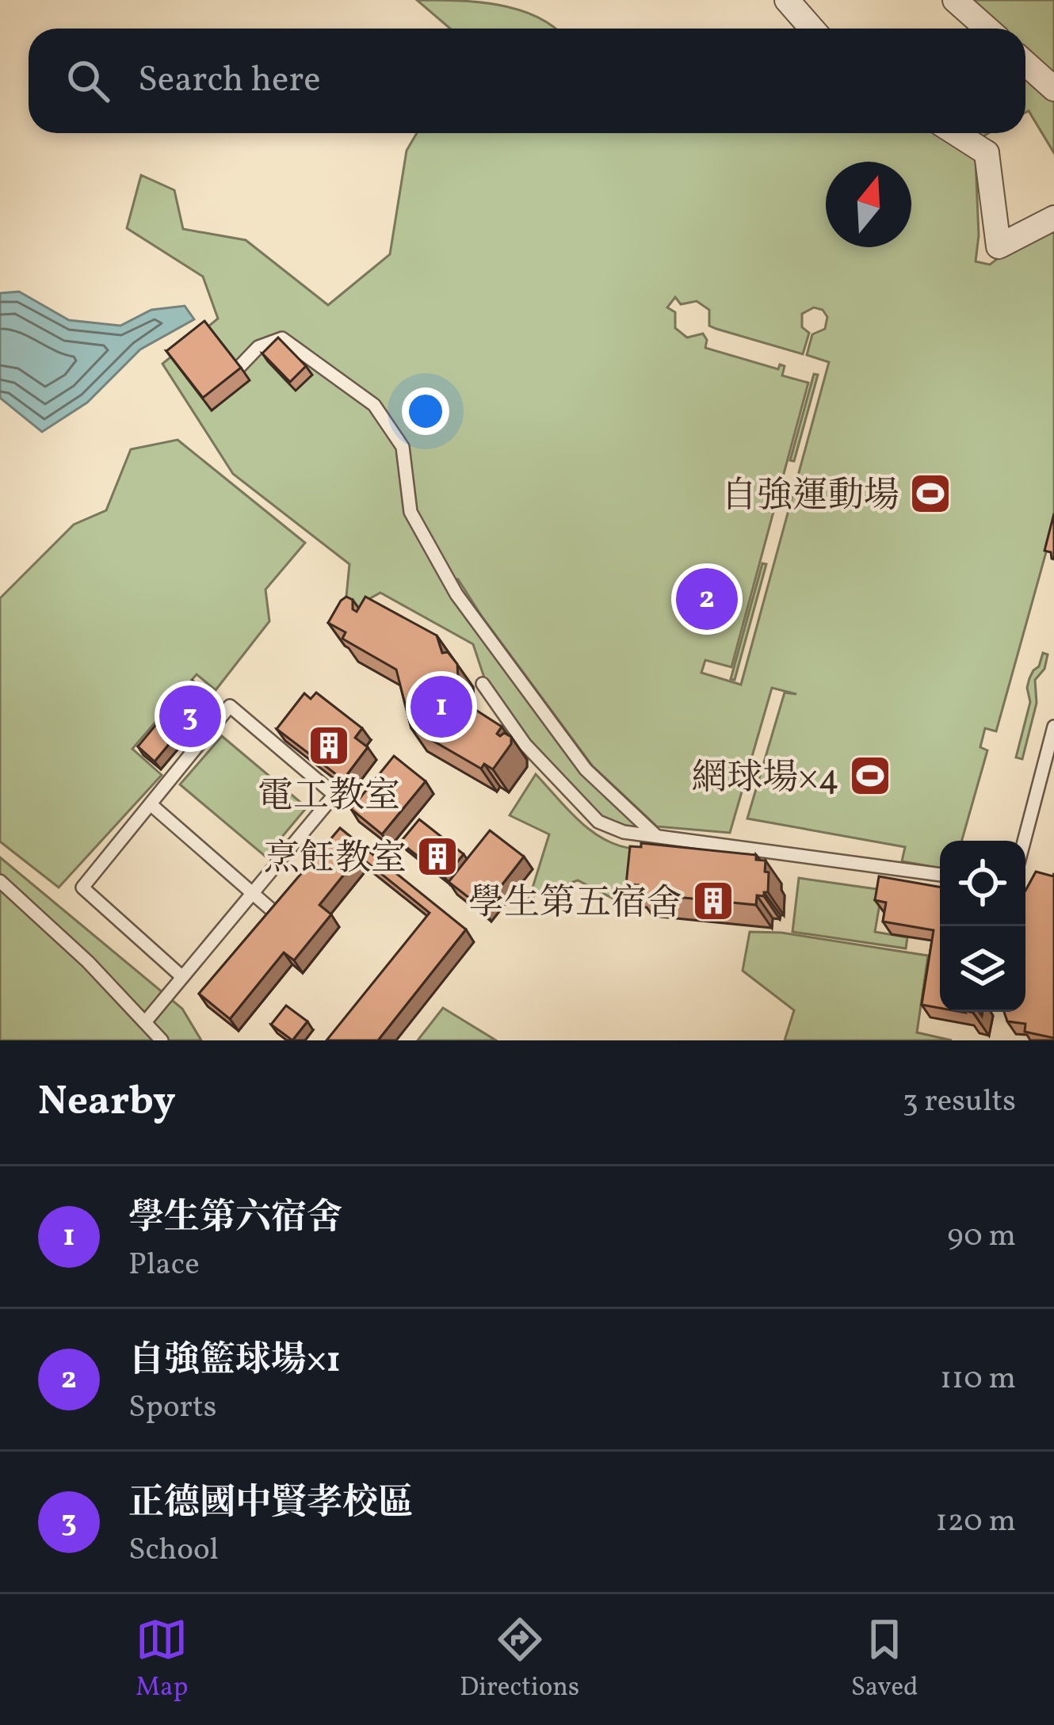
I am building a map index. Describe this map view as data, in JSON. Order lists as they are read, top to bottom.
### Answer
{
  "places": {
    "sports": ["自強運動場", "網球場×4"],
    "building": ["電工教室", "烹飪教室", "學生第五宿舍"]
  },
  "north": "top",
  "page": {
    "search": "Search here",
    "pins": ["2", "1", "3"],
    "heading": ["Nearby", "3 results"],
    "list": [
      {
        "mark": "1",
        "name": "學生第六宿舍",
        "note": "Place",
        "value": "90 m"
      },
      {
        "mark": "2",
        "name": "自強籃球場×1",
        "note": "Sports",
        "value": "110 m"
      },
      {
        "mark": "3",
        "name": "正德國中賢孝校區",
        "note": "School",
        "value": "120 m"
      }
    ],
    "nav": ["Map", "Directions", "Saved"]
  }
}
